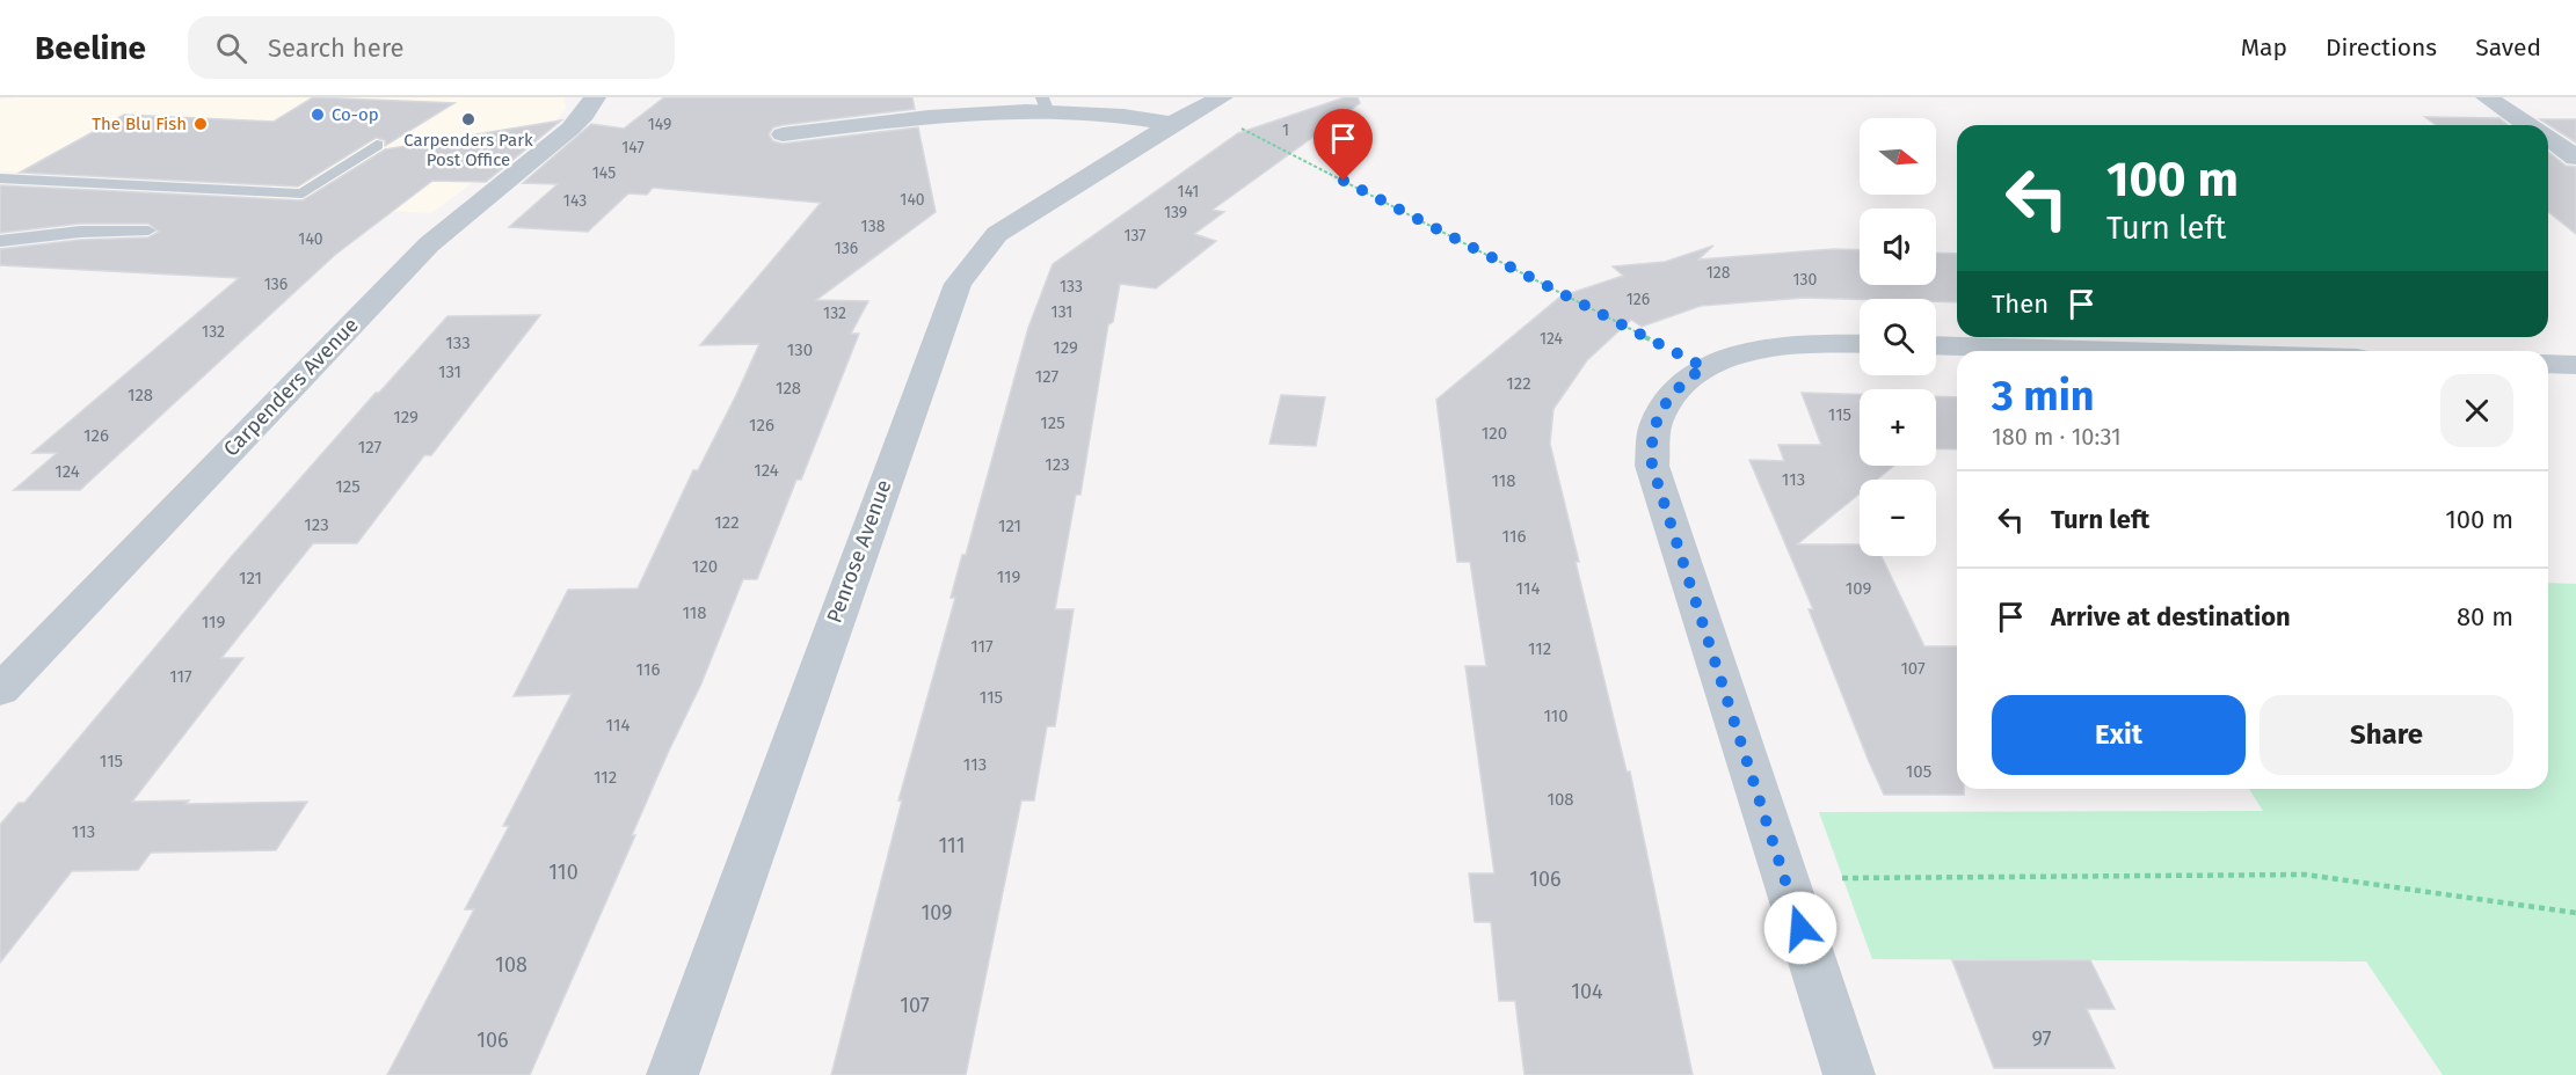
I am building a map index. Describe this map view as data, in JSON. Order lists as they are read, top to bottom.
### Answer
{
  "streets": {
    "street": ["Carpenders Avenue", "Penrose Avenue"]
  },
  "places": ["Co-op", "Carpenders Park Post Office", "The Blu Fish"],
  "house_numbers": [
    "149",
    "1",
    "147",
    "145",
    "141",
    "140",
    "143",
    "139",
    "138",
    "137",
    "140",
    "136",
    "128",
    "130",
    "136",
    "133",
    "126",
    "131",
    "132",
    "132",
    "124",
    "133",
    "129",
    "130",
    "131",
    "127",
    "122",
    "128",
    "128",
    "115",
    "129",
    "125",
    "126",
    "120",
    "126",
    "127",
    "123",
    "124",
    "124",
    "113",
    "118",
    "125",
    "122",
    "123",
    "121",
    "116",
    "120",
    "119",
    "121",
    "114",
    "109",
    "118",
    "119",
    "117",
    "112",
    "107",
    "116",
    "117",
    "115",
    "110",
    "114",
    "115",
    "113",
    "105",
    "112",
    "108",
    "113",
    "111",
    "110",
    "106",
    "109",
    "108",
    "104",
    "107",
    "97",
    "106"
  ],
  "north": "right",
  "page": {
    "header": "Beeline",
    "search": "Search here",
    "nav": ["Map", "Directions", "Saved"],
    "map_buttons": ["+", "−"],
    "turn": ["100 m", "Turn left"],
    "then": "Then",
    "heading": ["3 min", "180 m · 10:31"],
    "list": [
      {
        "name": "Turn left",
        "value": "100 m"
      },
      {
        "name": "Arrive at destination",
        "value": "80 m"
      }
    ],
    "buttons": ["Exit", "Share"]
  }
}
